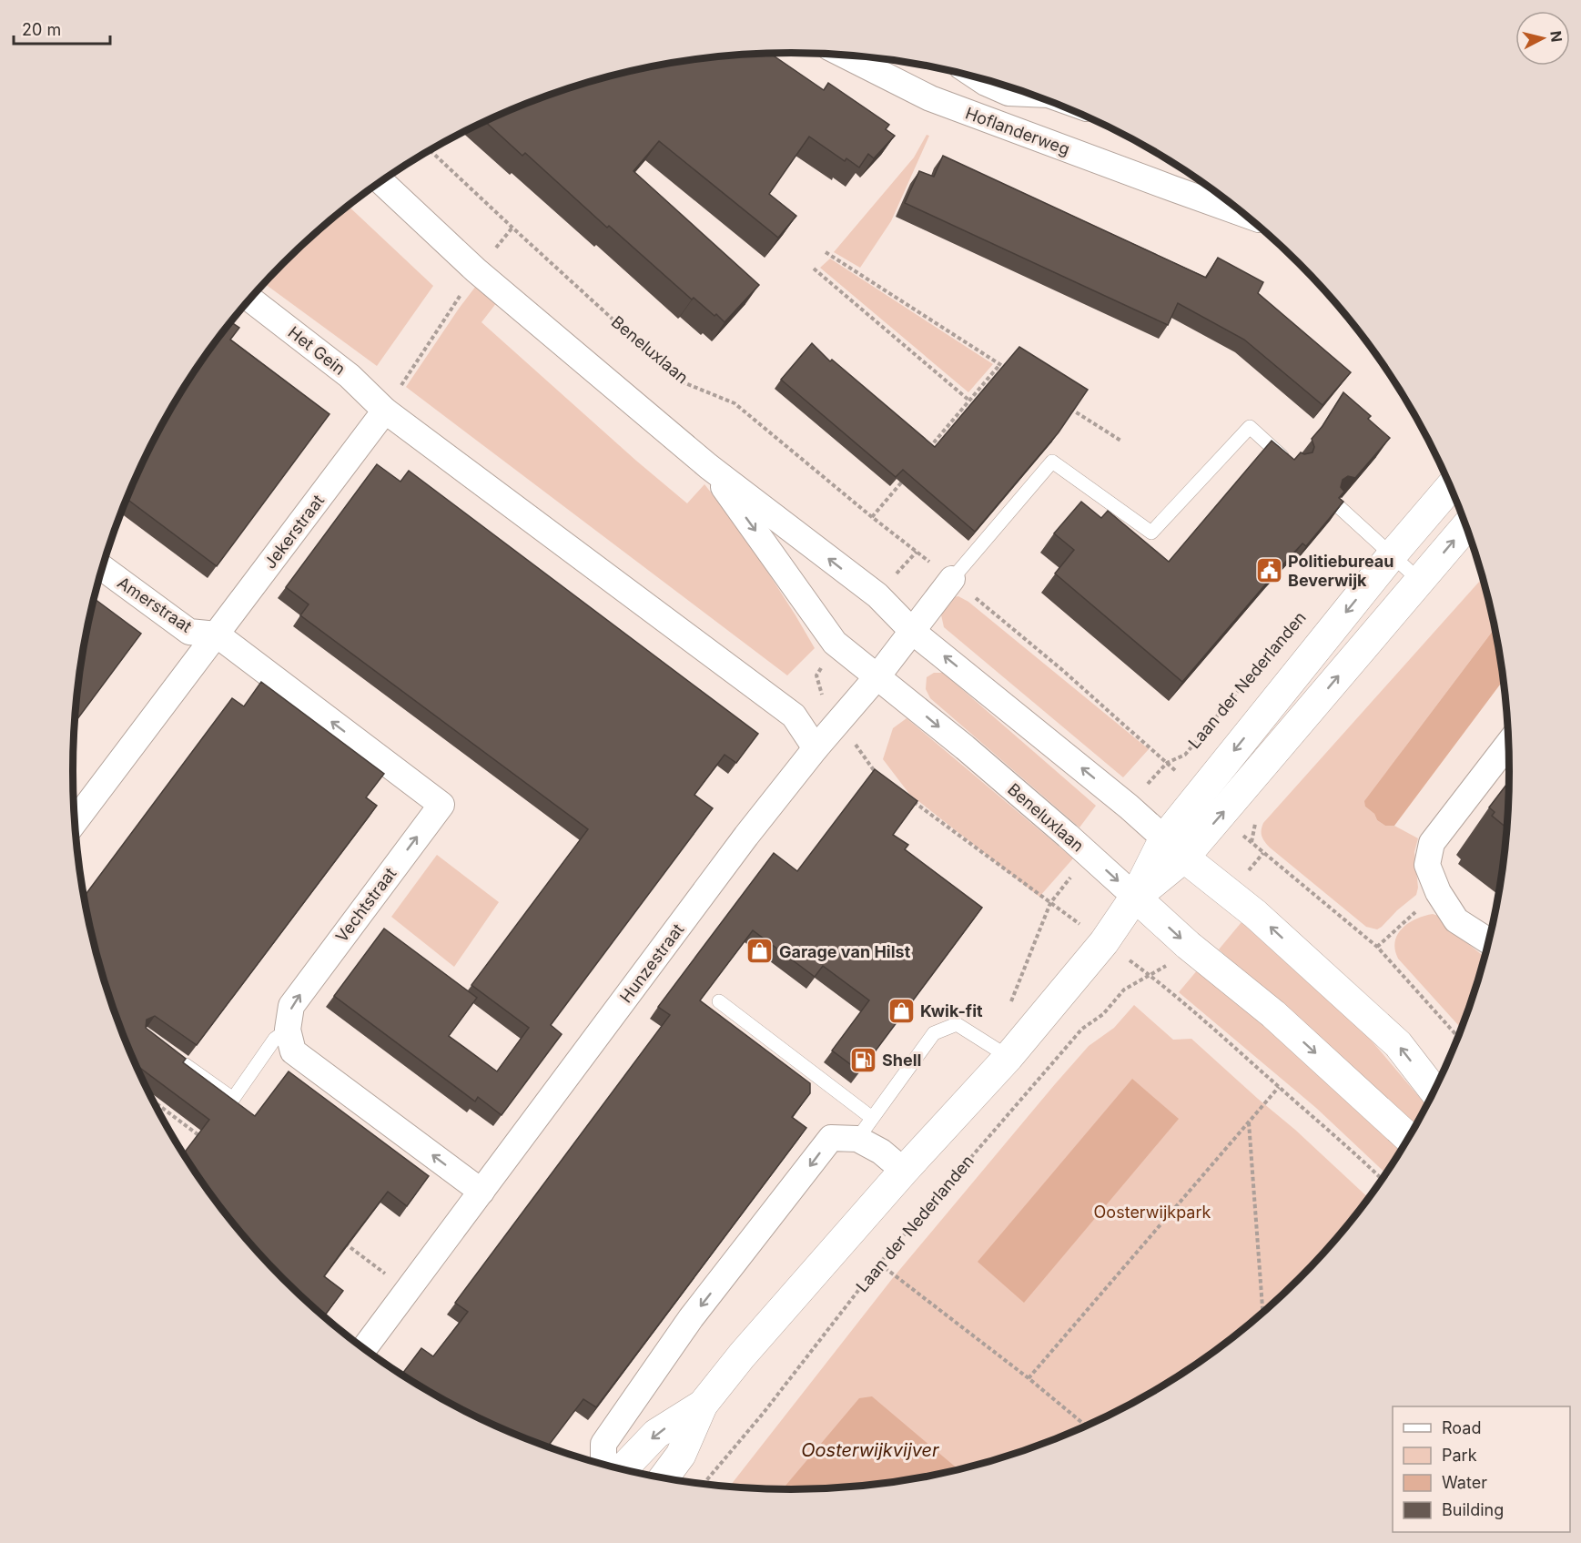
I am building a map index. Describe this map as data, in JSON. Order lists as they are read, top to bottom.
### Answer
{
  "streets": {
    "main road": ["Beneluxlaan", "Laan der Nederlanden"],
    "street": [
      "Hoflanderweg",
      "Het Gein",
      "Jekerstraat",
      "Amerstraat",
      "Vechtstraat",
      "Hunzestraat"
    ]
  },
  "crossings": [
    ["Beneluxlaan", "Laan der Nederlanden"],
    ["Beneluxlaan", "Hunzestraat"],
    ["Het Gein", "Jekerstraat"],
    ["Jekerstraat", "Amerstraat"],
    ["Jekerstraat", "Vechtstraat"],
    ["Amerstraat", "Vechtstraat"]
  ],
  "water": ["Oosterwijkvijver"],
  "parks": ["Oosterwijkpark"],
  "places": {
    "public building": ["Politiebureau Beverwijk"],
    "shop": ["Garage van Hilst", "Kwik-fit"],
    "fuel station": ["Shell"]
  },
  "legend": [
    "Road",
    "Park",
    "Water",
    "Building"
  ],
  "scale_bar": "20 m",
  "north": "right"
}
